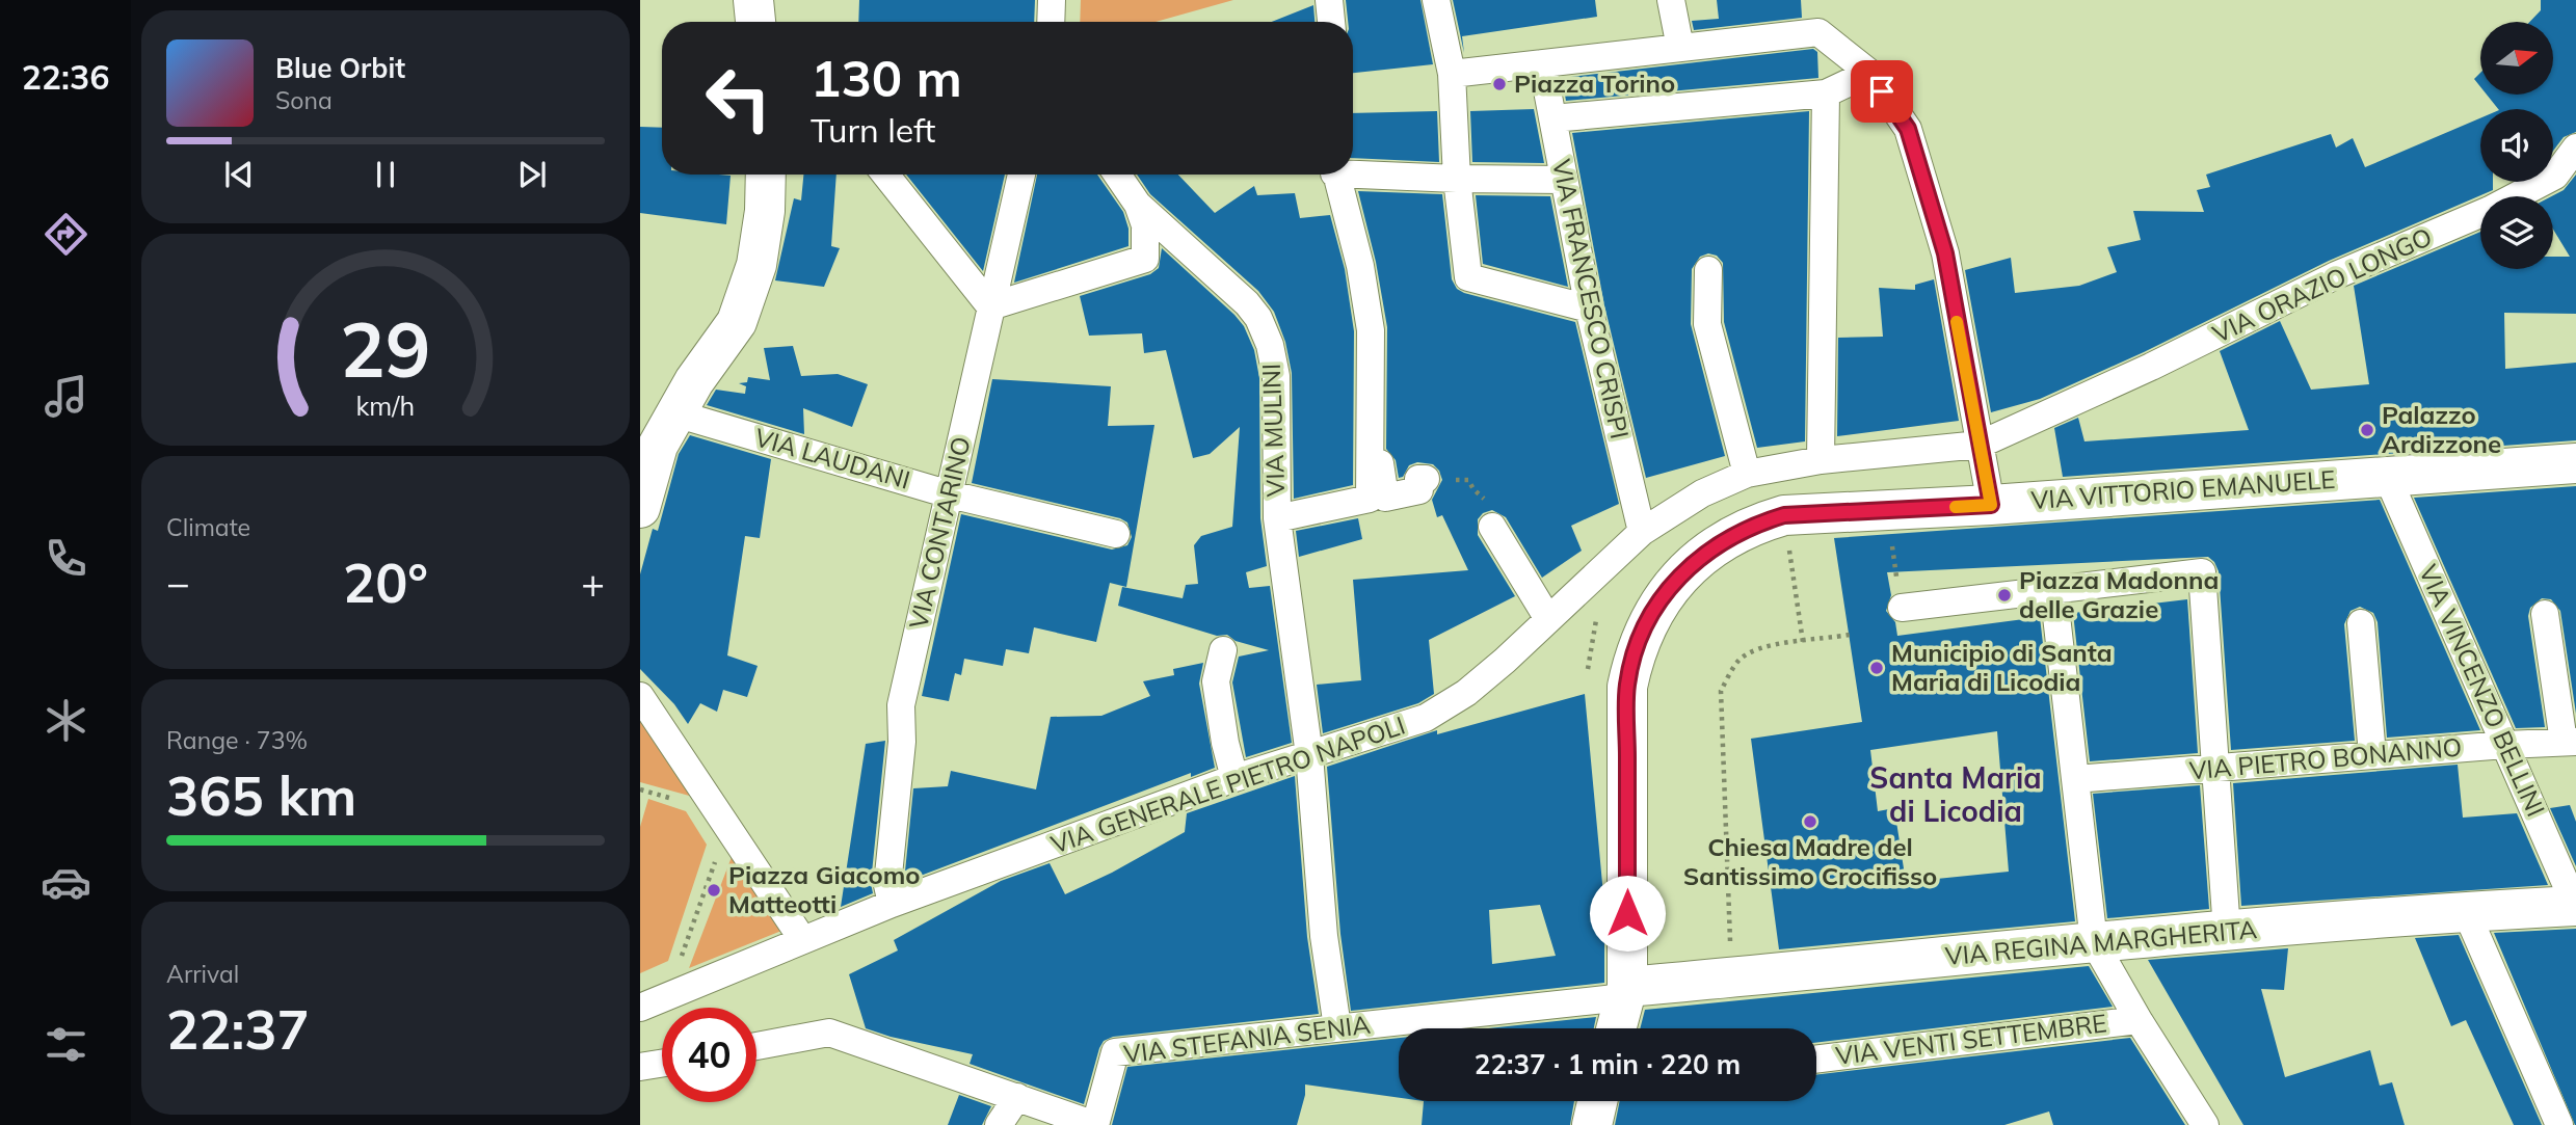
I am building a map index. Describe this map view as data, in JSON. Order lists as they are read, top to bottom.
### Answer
{
  "streets": {
    "street": [
      "VIA ORAZIO LONGO",
      "VIA FRANCESCO CRISPI",
      "VIA MULINI",
      "VIA LAUDANI",
      "VIA VITTORIO EMANUELE",
      "VIA CONTARINO",
      "VIA VINCENZO BELLINI",
      "VIA PIETRO BONANNO",
      "VIA GENERALE PIETRO NAPOLI",
      "VIA REGINA MARGHERITA",
      "VIA STEFANIA SENIA",
      "VIA VENTI SETTEMBRE"
    ]
  },
  "crossings": [
    ["VIA ORAZIO LONGO", "VIA GENERALE PIETRO NAPOLI"],
    ["VIA FRANCESCO CRISPI", "VIA GENERALE PIETRO NAPOLI"],
    ["VIA MULINI", "VIA GENERALE PIETRO NAPOLI"],
    ["VIA MULINI", "VIA STEFANIA SENIA"],
    ["VIA LAUDANI", "VIA CONTARINO"],
    ["VIA VITTORIO EMANUELE", "VIA VINCENZO BELLINI"],
    ["VIA VITTORIO EMANUELE", "VIA REGINA MARGHERITA"],
    ["VIA VITTORIO EMANUELE", "VIA STEFANIA SENIA"],
    ["VIA CONTARINO", "VIA GENERALE PIETRO NAPOLI"],
    ["VIA VINCENZO BELLINI", "VIA PIETRO BONANNO"],
    ["VIA VINCENZO BELLINI", "VIA REGINA MARGHERITA"],
    ["VIA REGINA MARGHERITA", "VIA STEFANIA SENIA"]
  ],
  "districts": ["Santa Maria di Licodia"],
  "places": [
    "Piazza Torino",
    "Palazzo Ardizzone",
    "Piazza Madonna delle Grazie",
    "Municipio di Santa Maria di Licodia",
    "Chiesa Madre del Santissimo Crocifisso",
    "Piazza Giacomo Matteotti"
  ],
  "north": "right",
  "page": {
    "tabs": "22:36",
    "turn": ["130 m", "Turn left"],
    "song": ["Blue Orbit", "Sona"],
    "tile": [
      "Climate",
      ["Range · 73%", "365 km"],
      ["Arrival", "22:37"]
    ],
    "heat": ["−", "20°", "+"],
    "limit": "40",
    "trip": "22:37 · 1 min · 220 m",
    "gauge": ["29", "km/h"]
  }
}
